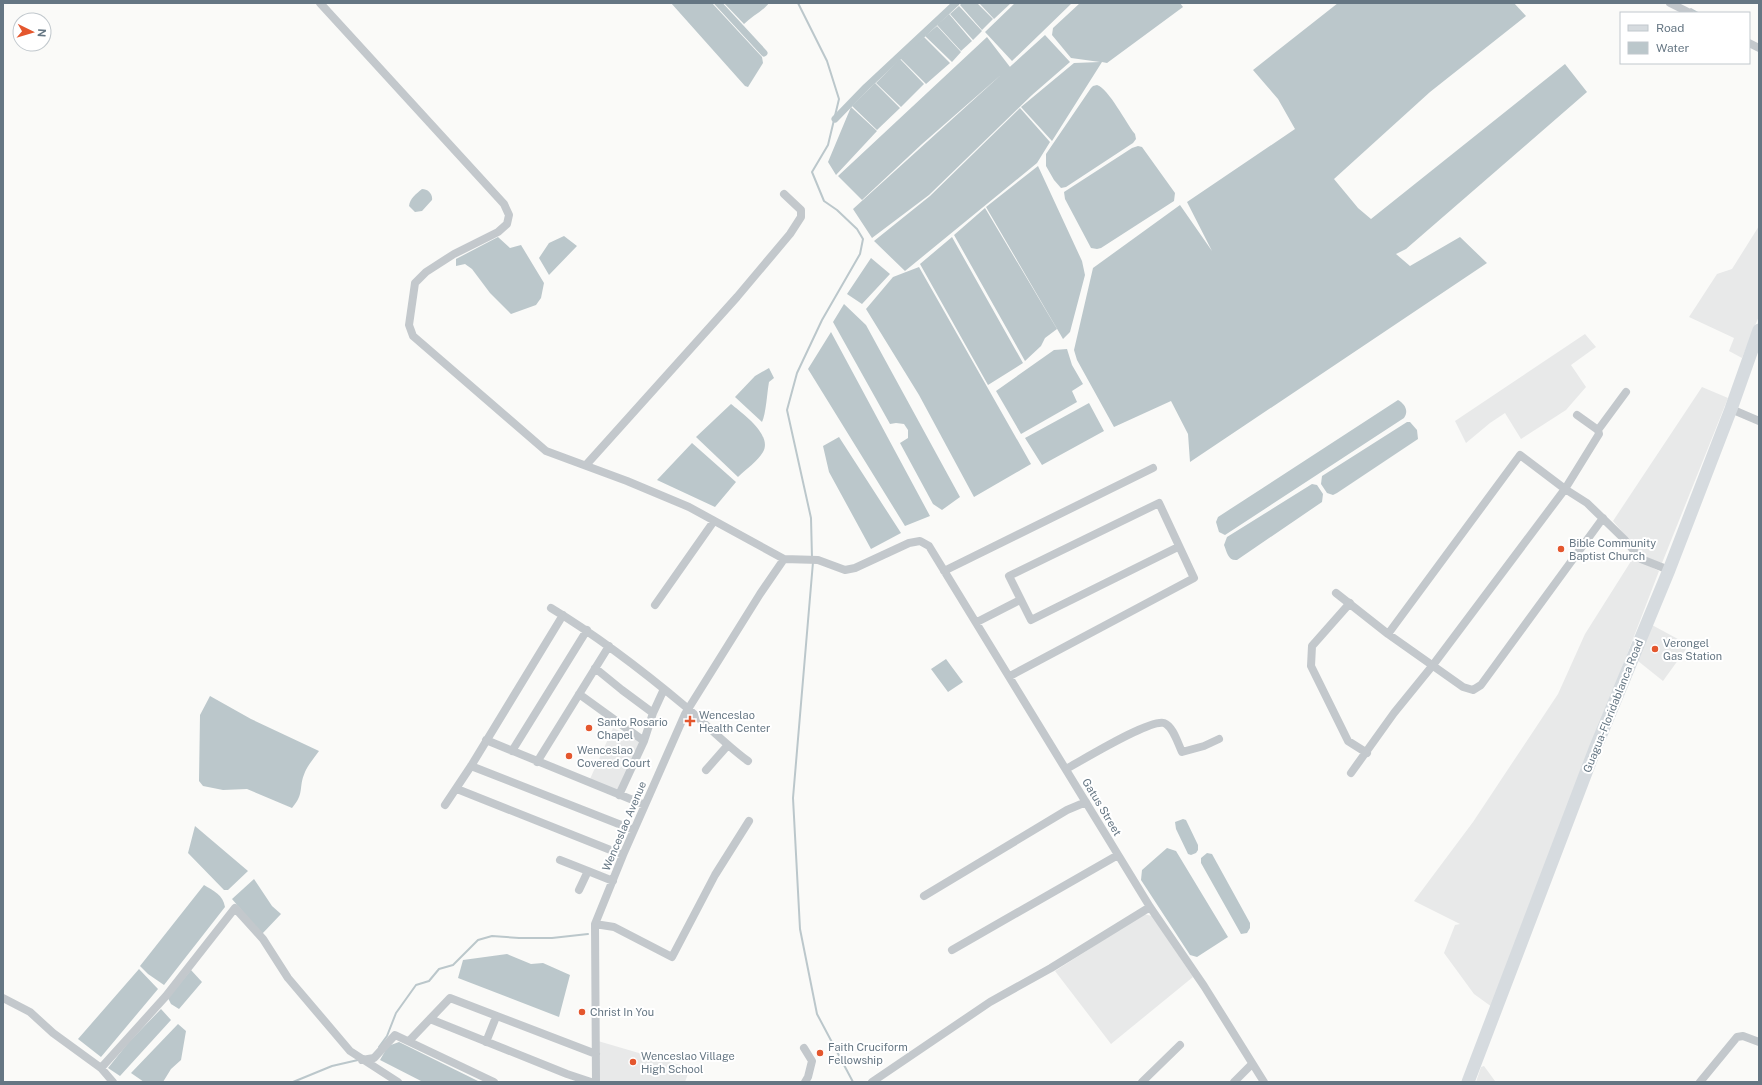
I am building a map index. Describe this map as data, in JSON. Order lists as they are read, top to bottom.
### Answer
{
  "streets": {
    "main road": ["Guagua-Floridablanca Road"],
    "street": ["Gatus Street", "Wenceslao Avenue"]
  },
  "crossings": [
    ["Gatus Street", "Wenceslao Avenue"]
  ],
  "places": {
    "other": [
      "Bible Community Baptist Church",
      "Verongel Gas Station",
      "Santo Rosario Chapel",
      "Wenceslao Covered Court",
      "Christ In You",
      "Faith Cruciform Fellowship",
      "Wenceslao Village High School"
    ],
    "health": ["Wenceslao Health Center"]
  },
  "legend": ["Road", "Water"],
  "north": "right"
}
